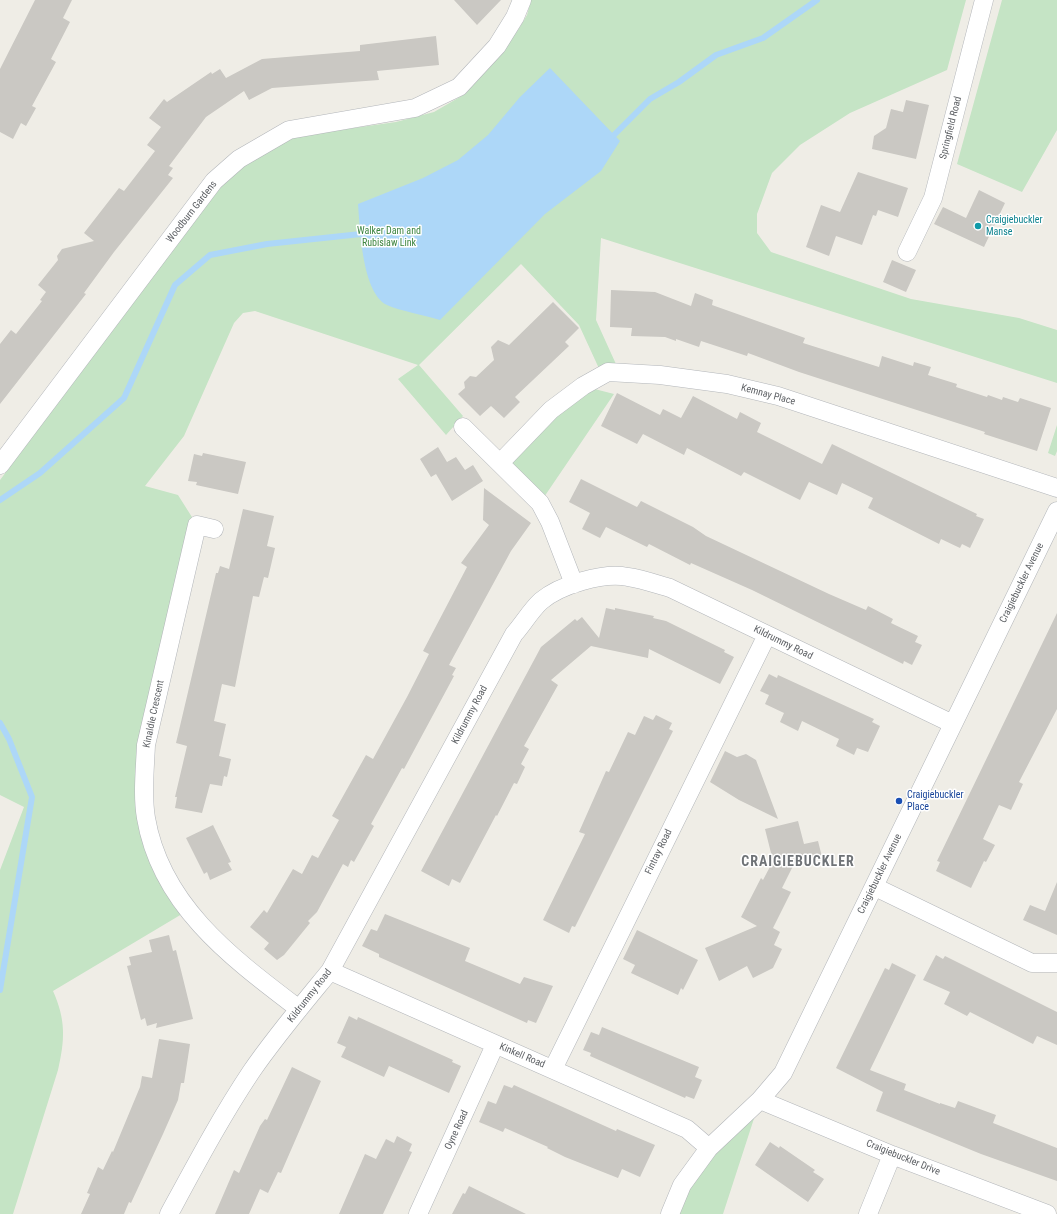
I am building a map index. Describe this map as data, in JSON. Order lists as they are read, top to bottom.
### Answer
{
  "streets": {
    "street": [
      "Springfield Road",
      "Woodburn Gardens",
      "Kemnay Place",
      "Craigiebuckler Avenue",
      "Kildrummy Road",
      "Kinaldie Crescent",
      "Fintray Road",
      "Kinkell Road",
      "Oyne Road",
      "Craigiebuckler Drive"
    ]
  },
  "crossings": [
    ["Craigiebuckler Avenue", "Kildrummy Road"],
    ["Craigiebuckler Avenue", "Kinkell Road"],
    ["Craigiebuckler Avenue", "Craigiebuckler Drive"],
    ["Kildrummy Road", "Kinaldie Crescent"],
    ["Kildrummy Road", "Fintray Road"],
    ["Kildrummy Road", "Kinkell Road"],
    ["Fintray Road", "Kinkell Road"],
    ["Kinkell Road", "Oyne Road"]
  ],
  "districts": ["CRAIGIEBUCKLER"],
  "parks": ["Walker Dam and Rubislaw Link"],
  "places": ["Craigiebuckler Manse", "Craigiebuckler Place"]
}
